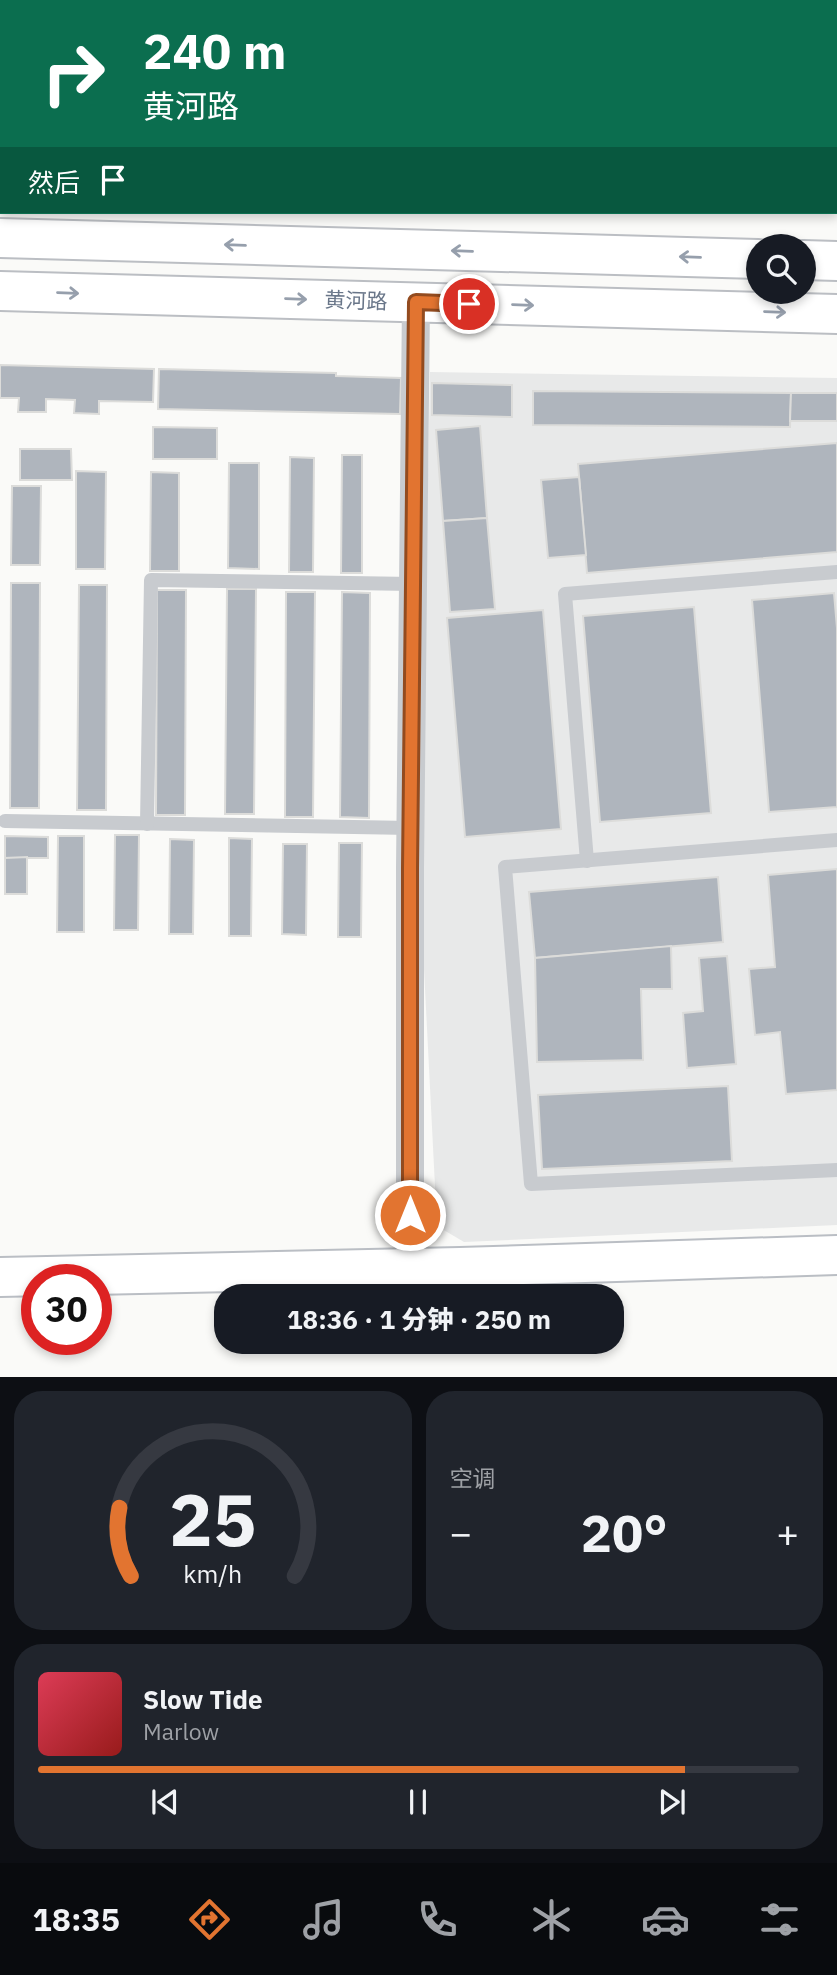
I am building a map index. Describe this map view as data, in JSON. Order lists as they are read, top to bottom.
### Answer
{
  "streets": {
    "main road": ["黄河路"]
  },
  "page": {
    "turn": ["240 m", "黄河路"],
    "then": "然后",
    "limit": "30",
    "trip": "18:36 · 1 分钟 · 250 m",
    "tile": "空调",
    "heat": ["−", "20°", "+"],
    "song": ["Slow Tide", "Marlow"],
    "tabs": "18:35",
    "gauge": ["25", "km/h"]
  }
}
